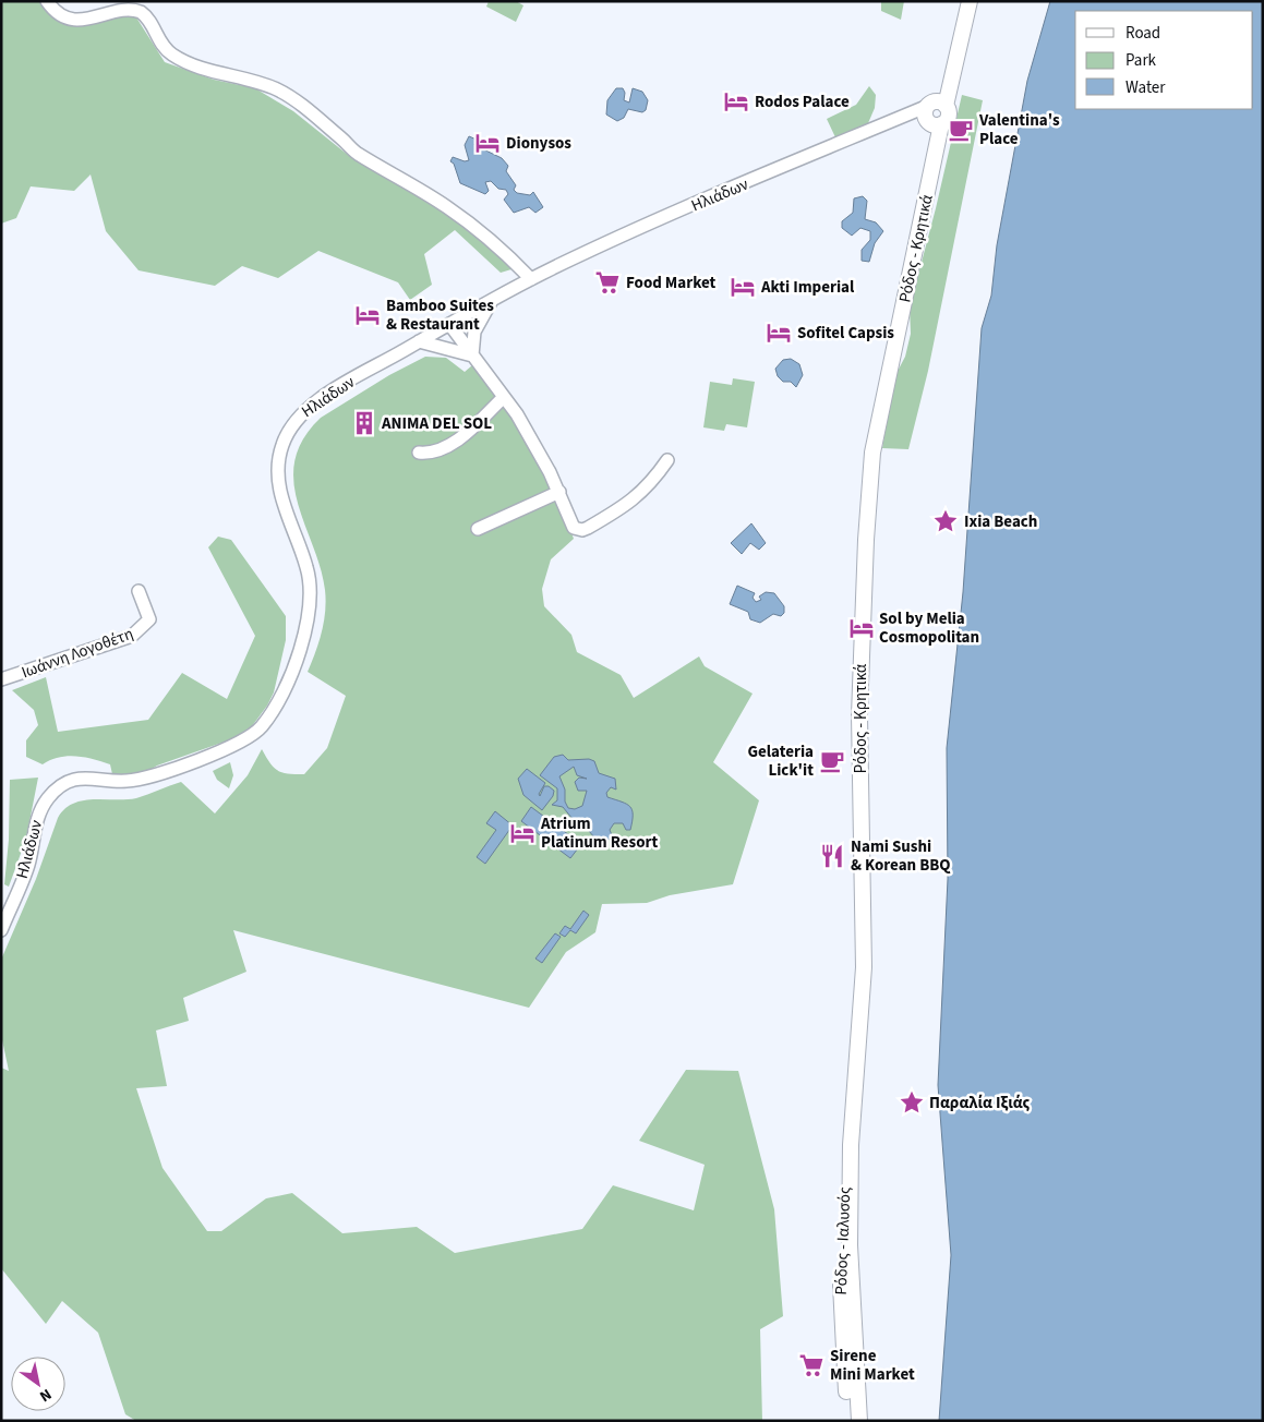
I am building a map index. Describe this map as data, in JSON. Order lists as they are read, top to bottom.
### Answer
{
  "streets": {
    "main road": ["Ρόδος - Κρητικά", "Ρόδος - Ιαλυσός"],
    "street": ["Ηλιάδων", "Ιωάννη Λογοθέτη"]
  },
  "crossings": [
    ["Ηλιάδων", "Ρόδος - Κρητικά"],
    ["Ρόδος - Κρητικά", "Ρόδος - Ιαλυσός"]
  ],
  "places": {
    "hotel": [
      "Rodos Palace",
      "Dionysos",
      "Akti Imperial",
      "Bamboo Suites & Restaurant",
      "Sofitel Capsis",
      "Sol by Melia Cosmopolitan",
      "Atrium Platinum Resort"
    ],
    "cafe": ["Valentina's Place", "Gelateria Lick'it"],
    "supermarket": ["Food Market", "Sirene Mini Market"],
    "building": ["ANIMA DEL SOL"],
    "place": ["Ixia Beach", "Παραλία Ιξιάς"],
    "restaurant": ["Nami Sushi & Korean BBQ"]
  },
  "legend": ["Road", "Park", "Water"],
  "north": "bottom right"
}
